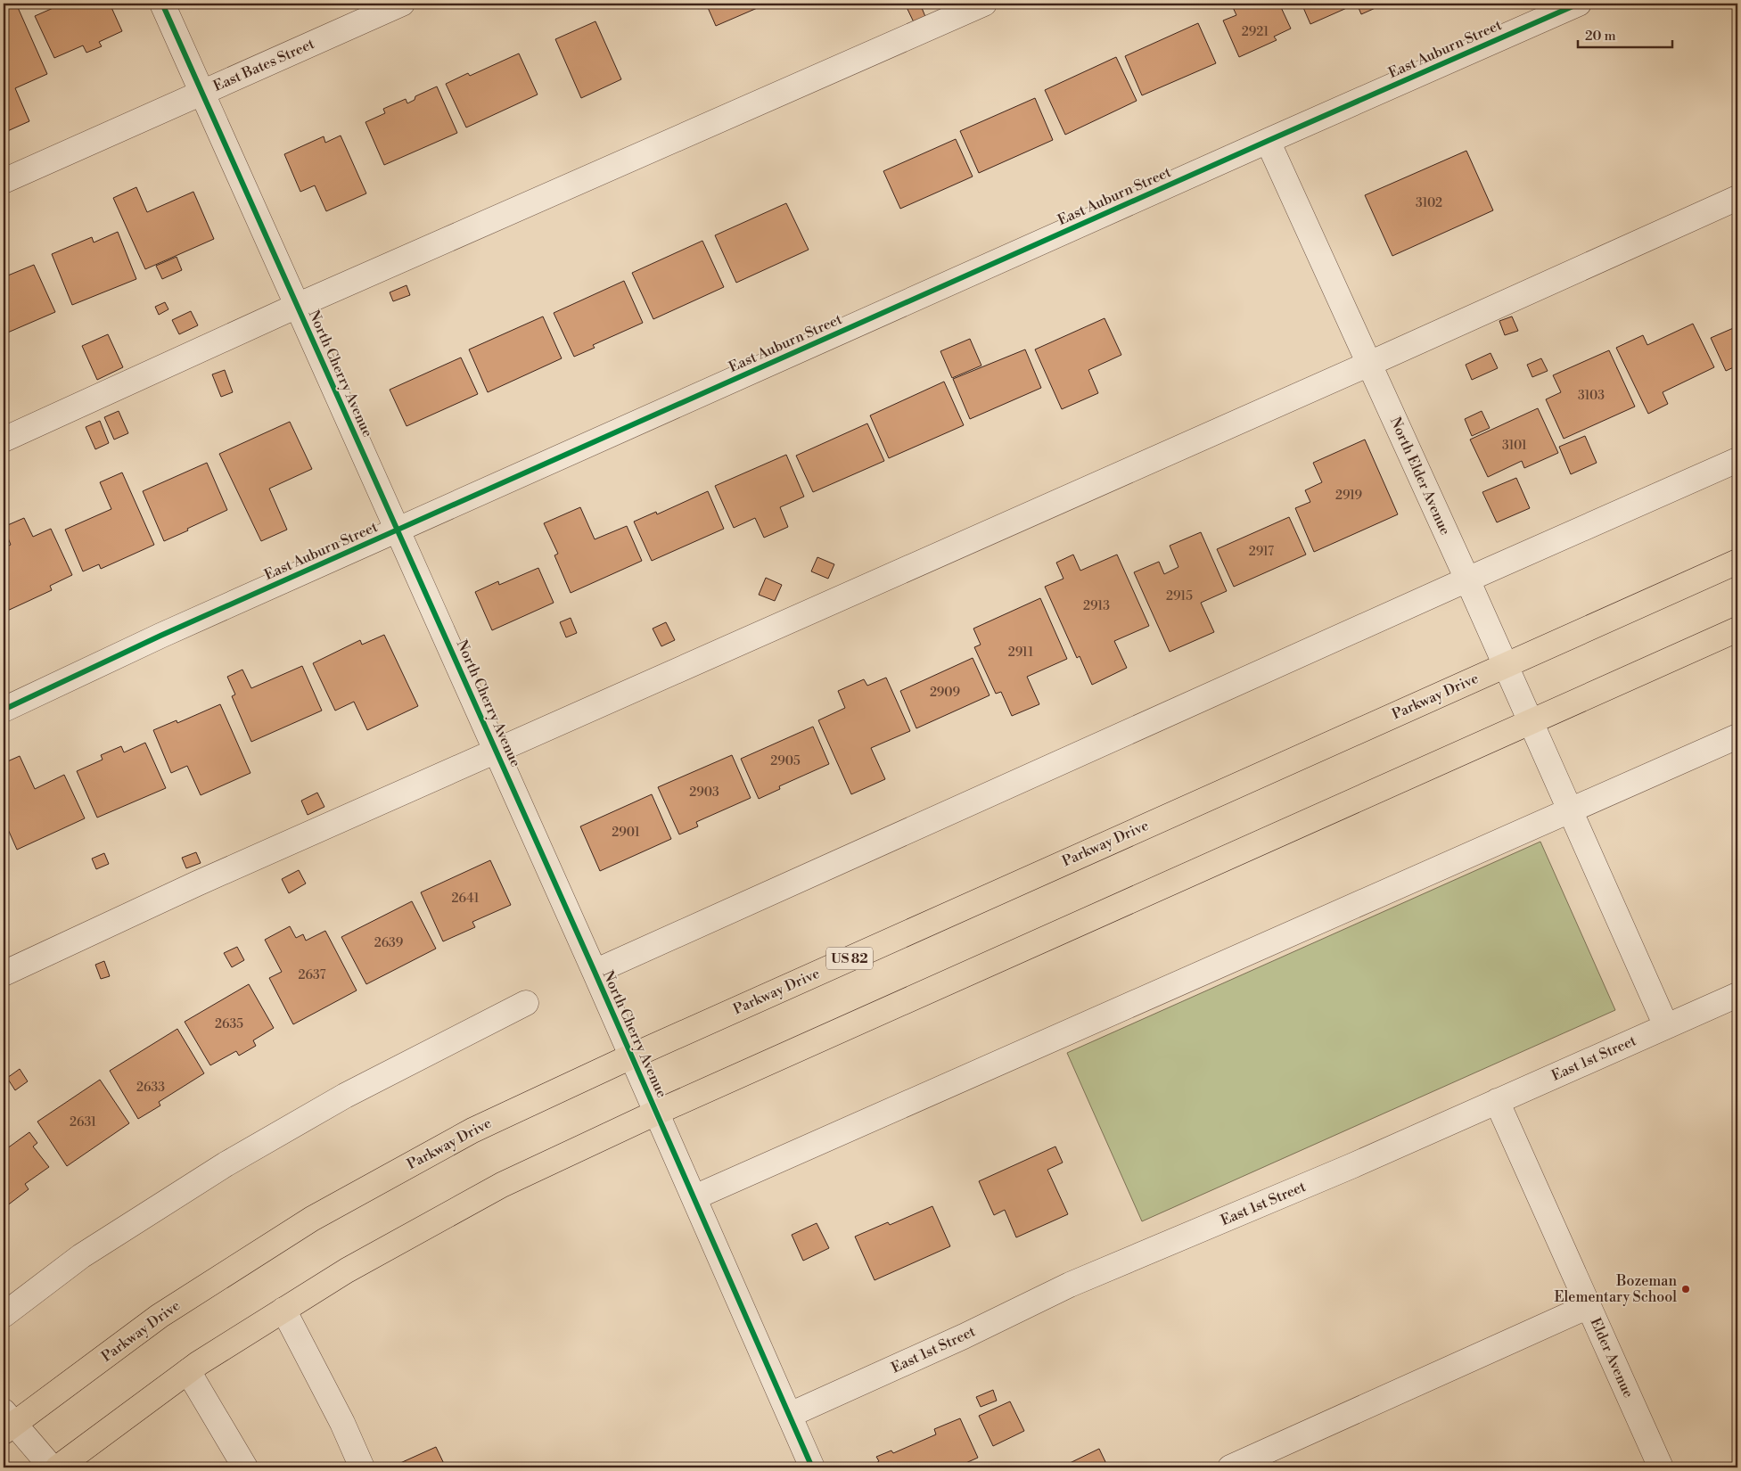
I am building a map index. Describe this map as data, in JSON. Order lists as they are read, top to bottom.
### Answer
{
  "streets": {
    "highway": ["Parkway Drive", "US 82"],
    "street": [
      "East Auburn Street",
      "East Bates Street",
      "North Cherry Avenue",
      "North Elder Avenue",
      "East 1st Street",
      "Elder Avenue"
    ]
  },
  "crossings": [
    ["East Auburn Street", "North Cherry Avenue"],
    ["East Auburn Street", "North Elder Avenue"],
    ["East Bates Street", "North Cherry Avenue"],
    ["North Cherry Avenue", "Parkway Drive"],
    ["North Cherry Avenue", "East 1st Street"],
    ["North Elder Avenue", "Parkway Drive"],
    ["North Elder Avenue", "East 1st Street"],
    ["East 1st Street", "Elder Avenue"]
  ],
  "places": ["Bozeman Elementary School"],
  "house_numbers": [
    "2921",
    "3102",
    "3103",
    "3101",
    "2919",
    "2917",
    "2915",
    "2913",
    "2911",
    "2909",
    "2905",
    "2903",
    "2901",
    "2641",
    "2639",
    "2637",
    "2635",
    "2633",
    "2631"
  ],
  "scale_bar": "20 m"
}
